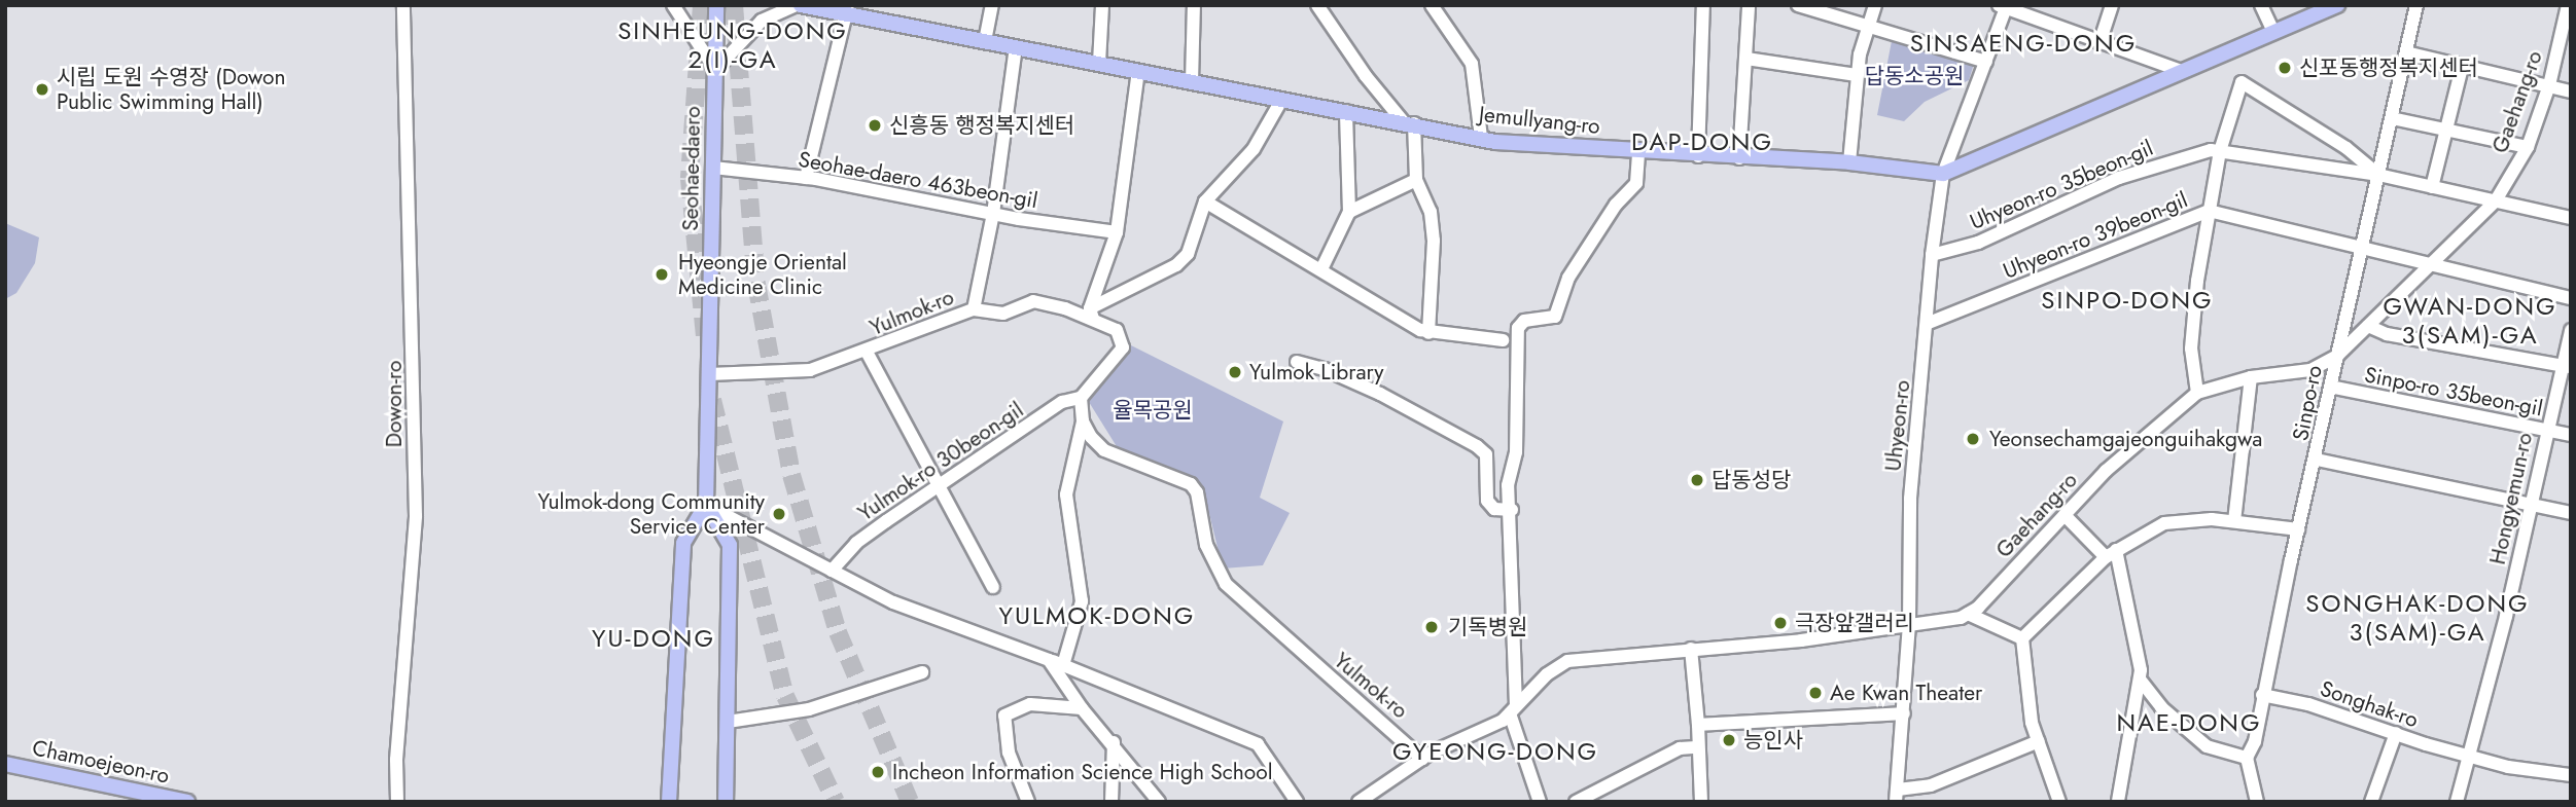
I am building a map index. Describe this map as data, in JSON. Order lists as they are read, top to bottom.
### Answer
{
  "streets": {
    "main road": ["Jemullyang-ro", "Seohae-daero", "Chamoejeon-ro"],
    "street": [
      "Gaehang-ro",
      "Seohae-daero 463beon-gil",
      "Uhyeon-ro 35beon-gil",
      "Uhyeon-ro 39beon-gil",
      "Yulmok-ro",
      "Sinpo-ro 35beon-gil",
      "Sinpo-ro",
      "Dowon-ro",
      "Uhyeon-ro",
      "Yulmok-ro 30beon-gil",
      "Hongyemun-ro",
      "Songhak-ro"
    ]
  },
  "crossings": [
    ["Gaehang-ro", "Uhyeon-ro 35beon-gil"],
    ["Gaehang-ro", "Uhyeon-ro 39beon-gil"],
    ["Gaehang-ro", "Sinpo-ro"],
    ["Jemullyang-ro", "Uhyeon-ro"],
    ["Seohae-daero", "Seohae-daero 463beon-gil"],
    ["Seohae-daero", "Yulmok-ro"],
    ["Uhyeon-ro 35beon-gil", "Sinpo-ro"],
    ["Uhyeon-ro 35beon-gil", "Uhyeon-ro"],
    ["Uhyeon-ro 39beon-gil", "Sinpo-ro"],
    ["Uhyeon-ro 39beon-gil", "Uhyeon-ro"],
    ["Yulmok-ro", "Yulmok-ro 30beon-gil"],
    ["Sinpo-ro 35beon-gil", "Sinpo-ro"],
    ["Sinpo-ro 35beon-gil", "Hongyemun-ro"],
    ["Sinpo-ro", "Songhak-ro"],
    ["Hongyemun-ro", "Songhak-ro"]
  ],
  "districts": [
    "SINHEUNG-DONG 2(I)-GA",
    "SINSAENG-DONG",
    "DAP-DONG",
    "SINPO-DONG",
    "GWAN-DONG 3(SAM)-GA",
    "SONGHAK-DONG 3(SAM)-GA",
    "YULMOK-DONG",
    "YU-DONG",
    "NAE-DONG",
    "GYEONG-DONG"
  ],
  "parks": ["답동소공원", "율목공원"],
  "places": [
    "신포동행정복지센터",
    "시립 도원 수영장 (Dowon Public Swimming Hall)",
    "신흥동 행정복지센터",
    "Hyeongje Oriental Medicine Clinic",
    "Yulmok Library",
    "Yeonsechamgajeonguihakgwa",
    "답동성당",
    "Yulmok-dong Community Service Center",
    "극장앞갤러리",
    "기독병원",
    "Ae Kwan Theater",
    "능인사",
    "Incheon Information Science High School"
  ]
}
